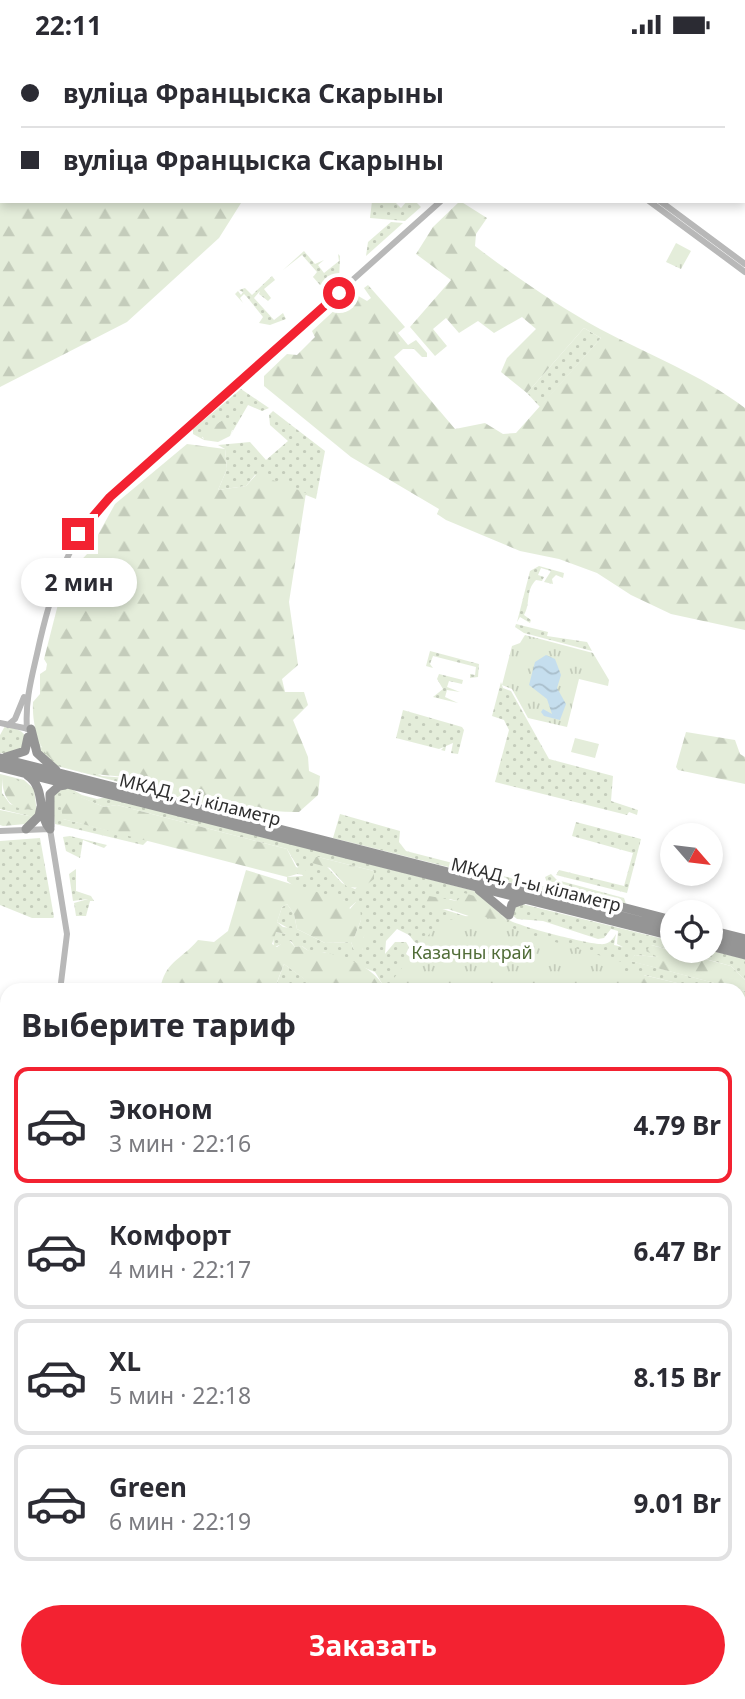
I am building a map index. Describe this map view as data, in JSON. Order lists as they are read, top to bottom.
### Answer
{
  "streets": {
    "highway": ["МКАД, 2-і кіламетр", "МКАД, 1-ы кіламетр"]
  },
  "crossings": [
    ["МКАД, 2-і кіламетр", "МКАД, 1-ы кіламетр"]
  ],
  "parks": ["Казачны край"],
  "north": "bottom right",
  "page": {
    "status": "22:11",
    "banner": ["вуліца Францыска Скарыны", "вуліца Францыска Скарыны"],
    "bubble": "2 мин",
    "heading": "Выберите тариф",
    "list": [
      {
        "name": "Эконом",
        "note": "3 мин · 22:16",
        "value": "4.79 Br"
      },
      {
        "name": "Комфорт",
        "note": "4 мин · 22:17",
        "value": "6.47 Br"
      },
      {
        "name": "XL",
        "note": "5 мин · 22:18",
        "value": "8.15 Br"
      },
      {
        "name": "Green",
        "note": "6 мин · 22:19",
        "value": "9.01 Br"
      }
    ],
    "buttons": "Заказать"
  }
}
